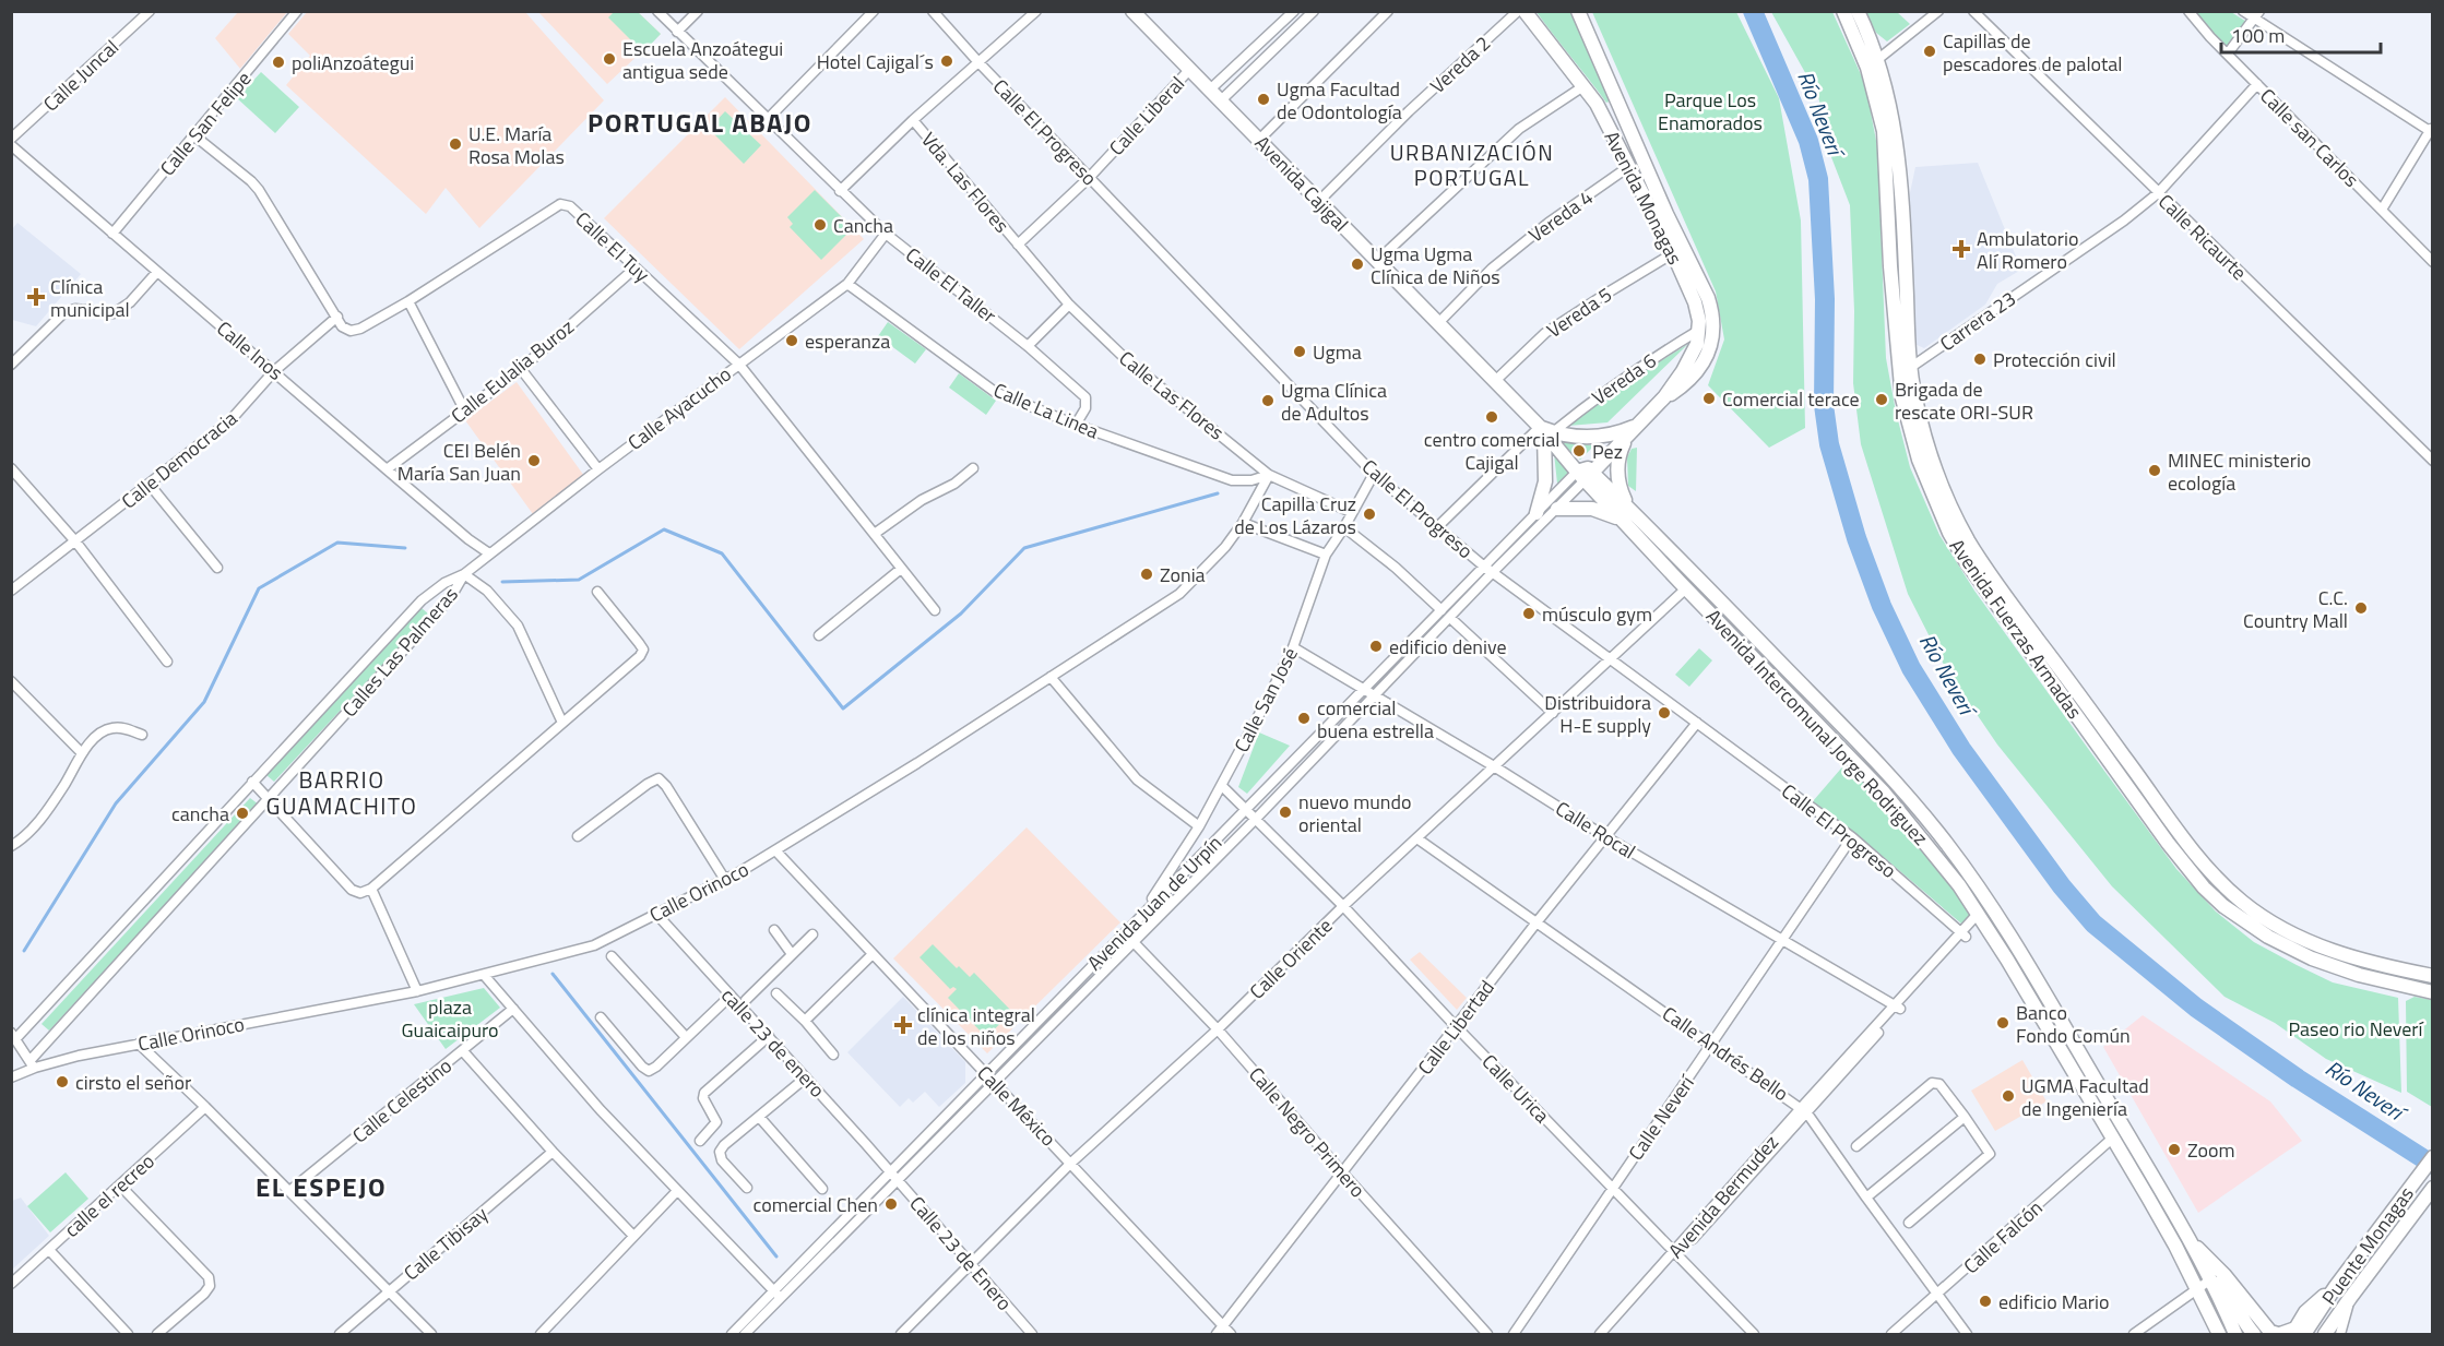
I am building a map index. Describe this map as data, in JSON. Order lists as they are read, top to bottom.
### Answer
{
  "streets": {
    "main road": [
      "Avenida Cajigal",
      "Avenida Monagas",
      "Avenida Fuerzas Armadas",
      "Avenida Intercomunal Jorge Rodriguez",
      "Puente Monagas"
    ],
    "street": [
      "Vereda 2",
      "Calle Juncal",
      "Calle Liberal",
      "Calle San Felipe",
      "Calle El Progreso",
      "Calle san Carlos",
      "Vda. Las Flores",
      "Vereda 4",
      "Calle Ricaurte",
      "Calle El Tuy",
      "Calle El Taller",
      "Vereda 5",
      "Carrera 23",
      "Calle Inos",
      "Calle Eulalia Buroz",
      "Vereda 6",
      "Calle Las Flores",
      "Calle Ayacucho",
      "Calle La Linea",
      "Calle Democracia",
      "Calles Las Palmeras",
      "Calle San José",
      "Calle Rocal",
      "Calle Orinoco",
      "Avenida Juan de Urpín",
      "Calle Oriente",
      "Calle Libertad",
      "calle 23 de enero",
      "Calle Andrés Bello",
      "Calle Urica",
      "Calle Celestino",
      "Calle México",
      "Calle Neverí",
      "Calle Negro Primero",
      "calle el recreo",
      "Avenida Bermudez",
      "Calle Falcón",
      "Calle Tibisay",
      "Calle 23 de Enero"
    ]
  },
  "crossings": [
    ["Vereda 2", "Avenida Cajigal"],
    ["Calle Liberal", "Calle El Progreso"],
    ["Calle Liberal", "Vda. Las Flores"],
    ["Calle Liberal", "Avenida Cajigal"],
    ["Calle Liberal", "Calle Las Flores"],
    ["Calle San Felipe", "Calle Inos"],
    ["Calle El Progreso", "Vereda 6"],
    ["Calle El Progreso", "Calle San José"],
    ["Calle El Progreso", "Avenida Juan de Urpín"],
    ["Calle El Progreso", "Calle Oriente"],
    ["Calle El Progreso", "Calle Libertad"],
    ["Calle El Progreso", "Calle Neverí"],
    ["Calle El Progreso", "Avenida Bermudez"],
    ["Calle san Carlos", "Carrera 23"],
    ["Vda. Las Flores", "Calle Las Flores"],
    ["Avenida Cajigal", "Avenida Monagas"],
    ["Avenida Cajigal", "Vereda 4"],
    ["Avenida Cajigal", "Vereda 5"],
    ["Avenida Cajigal", "Vereda 6"],
    ["Avenida Cajigal", "Avenida Intercomunal Jorge Rodriguez"],
    ["Avenida Cajigal", "Avenida Juan de Urpín"],
    ["Avenida Monagas", "Vereda 4"],
    ["Avenida Monagas", "Vereda 5"],
    ["Avenida Monagas", "Vereda 6"],
    ["Avenida Monagas", "Avenida Intercomunal Jorge Rodriguez"],
    ["Avenida Monagas", "Avenida Juan de Urpín"],
    ["Calle Ricaurte", "Carrera 23"],
    ["Calle El Tuy", "Calle Eulalia Buroz"],
    ["Calle El Tuy", "Calle Ayacucho"],
    ["Calle El Tuy", "Calle Democracia"],
    ["Calle El Taller", "Calle Ayacucho"],
    ["Calle El Taller", "Calle La Linea"],
    ["Carrera 23", "Avenida Fuerzas Armadas"],
    ["Calle Inos", "Calle Eulalia Buroz"],
    ["Calle Inos", "Calle Ayacucho"],
    ["Calle Inos", "Calle Democracia"],
    ["Calle Las Flores", "Calle La Linea"],
    ["Calle Las Flores", "Calle San José"],
    ["Calle Las Flores", "Calle Orinoco"],
    ["Calle Ayacucho", "Calle La Linea"],
    ["Calle Ayacucho", "Calles Las Palmeras"],
    ["Calle La Linea", "Calle Orinoco"],
    ["Calles Las Palmeras", "Calle Orinoco"],
    ["Calle San José", "Calle Rocal"],
    ["Calle San José", "Avenida Juan de Urpín"],
    ["Calle San José", "Calle Urica"],
    ["Avenida Intercomunal Jorge Rodriguez", "Avenida Juan de Urpín"],
    ["Avenida Intercomunal Jorge Rodriguez", "Calle Oriente"],
    ["Avenida Intercomunal Jorge Rodriguez", "Avenida Bermudez"],
    ["Avenida Intercomunal Jorge Rodriguez", "Calle Falcón"],
    ["Calle Rocal", "Avenida Juan de Urpín"],
    ["Calle Rocal", "Calle Oriente"],
    ["Calle Rocal", "Calle Libertad"],
    ["Calle Rocal", "Calle Neverí"],
    ["Calle Rocal", "Avenida Bermudez"],
    ["Calle Orinoco", "calle 23 de enero"],
    ["Calle Orinoco", "Calle México"],
    ["Avenida Juan de Urpín", "calle 23 de enero"],
    ["Avenida Juan de Urpín", "Calle Urica"],
    ["Avenida Juan de Urpín", "Calle México"],
    ["Avenida Juan de Urpín", "Calle Negro Primero"],
    ["Avenida Juan de Urpín", "Calle 23 de Enero"],
    ["Calle Oriente", "Calle Andrés Bello"],
    ["Calle Oriente", "Calle Urica"],
    ["Calle Oriente", "Calle México"],
    ["Calle Oriente", "Calle Negro Primero"],
    ["Calle Oriente", "Calle 23 de Enero"],
    ["Calle Libertad", "Calle Andrés Bello"],
    ["Calle Libertad", "Calle Urica"],
    ["Calle Libertad", "Calle México"],
    ["Calle Libertad", "Calle Negro Primero"],
    ["calle 23 de enero", "Calle 23 de Enero"],
    ["Calle Andrés Bello", "Calle Neverí"],
    ["Calle Andrés Bello", "Avenida Bermudez"],
    ["Calle Andrés Bello", "Calle Falcón"],
    ["Calle Urica", "Calle Neverí"],
    ["Calle Urica", "Avenida Bermudez"]
  ],
  "districts": [
    "PORTUGAL ABAJO",
    "URBANIZACIÓN PORTUGAL",
    "BARRIO GUAMACHITO",
    "EL ESPEJO"
  ],
  "water": ["Río Neverí"],
  "parks": ["Parque Los Enamorados", "plaza Guaicaipuro", "Paseo rio Neverí"],
  "places": {
    "other": [
      "Capillas de pescadores de palotal",
      "Escuela Anzoátegui antigua sede",
      "Hotel Cajigal´s",
      "poliAnzoátegui",
      "Ugma Facultad de Odontología",
      "U.E. María Rosa Molas",
      "Cancha",
      "Ugma Ugma Clínica de Niños",
      "esperanza",
      "Ugma",
      "Protección civil",
      "Comercial terace",
      "Brigada de rescate ORI-SUR",
      "Ugma Clínica de Adultos",
      "centro comercial Cajigal",
      "Pez",
      "CEI Belén María San Juan",
      "MINEC ministerio ecología",
      "Capilla Cruz de Los Lázaros",
      "Zonia",
      "C.C. Country Mall",
      "músculo gym",
      "edificio denive",
      "Distribuidora H-E supply",
      "comercial buena estrella",
      "nuevo mundo oriental",
      "cancha",
      "Banco Fondo Común",
      "cirsto el señor",
      "UGMA Facultad de Ingeniería",
      "Zoom",
      "comercial Chen",
      "edificio Mario"
    ],
    "health": ["Ambulatorio Alí Romero", "Clínica municipal", "clínica integral de los niños"]
  },
  "scale_bar": "100 m"
}
